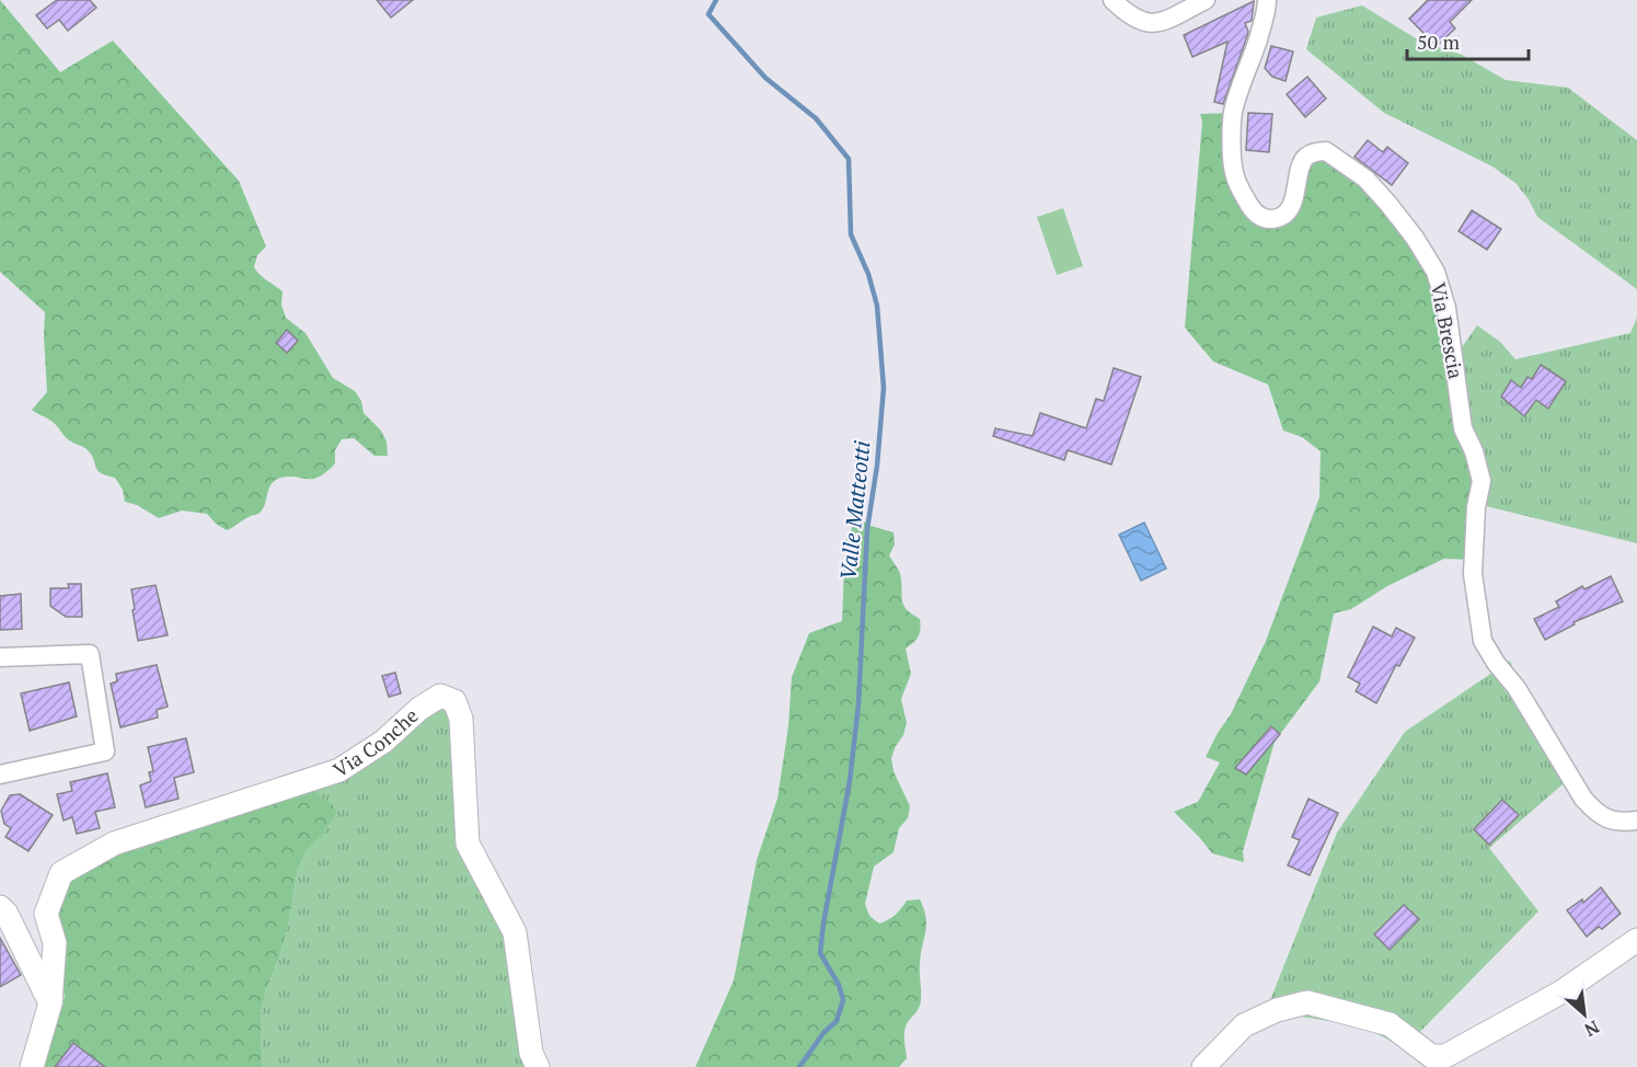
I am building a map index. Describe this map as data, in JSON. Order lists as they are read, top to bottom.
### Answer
{
  "streets": {
    "street": ["Via Brescia", "Via Conche"]
  },
  "water": ["Valle Matteotti"],
  "scale_bar": "50 m",
  "north": "bottom right"
}
